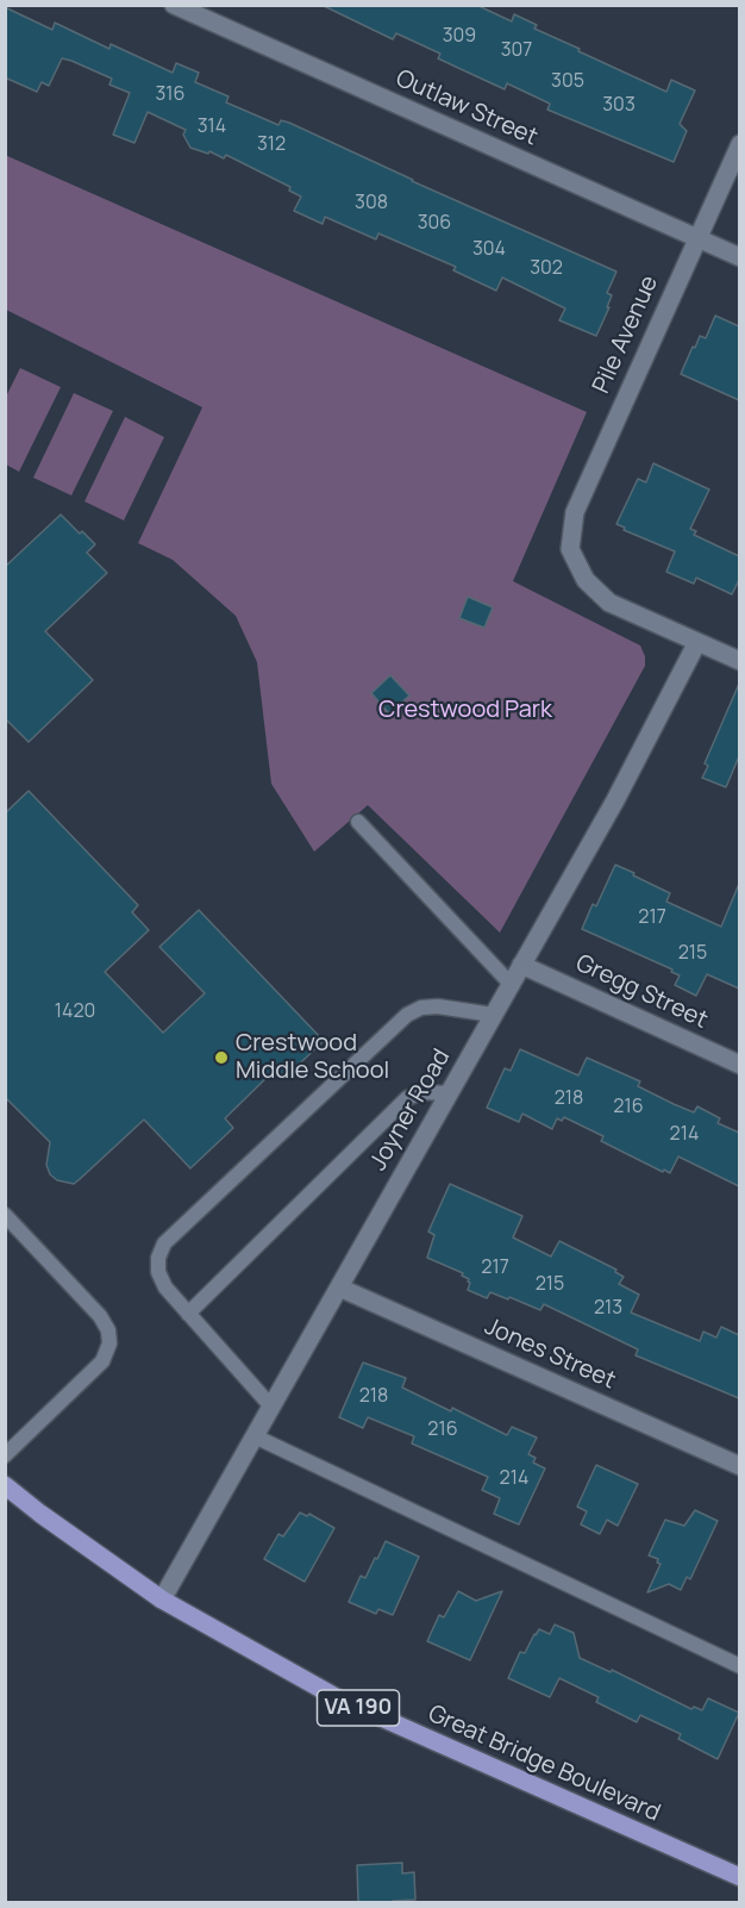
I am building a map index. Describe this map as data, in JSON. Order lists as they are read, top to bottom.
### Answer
{
  "streets": {
    "main road": ["VA 190", "Great Bridge Boulevard"],
    "street": [
      "Outlaw Street",
      "Pile Avenue",
      "Gregg Street",
      "Joyner Road",
      "Jones Street"
    ]
  },
  "crossings": [
    ["Outlaw Street", "Pile Avenue"],
    ["Pile Avenue", "Joyner Road"],
    ["Gregg Street", "Joyner Road"],
    ["Joyner Road", "Jones Street"],
    ["Joyner Road", "Great Bridge Boulevard"]
  ],
  "parks": ["Crestwood Park"],
  "places": ["Crestwood Middle School"],
  "house_numbers": [
    "309",
    "307",
    "305",
    "316",
    "303",
    "314",
    "312",
    "308",
    "306",
    "304",
    "302",
    "217",
    "215",
    "1420",
    "218",
    "216",
    "214",
    "217",
    "215",
    "213",
    "218",
    "216",
    "214"
  ]
}
